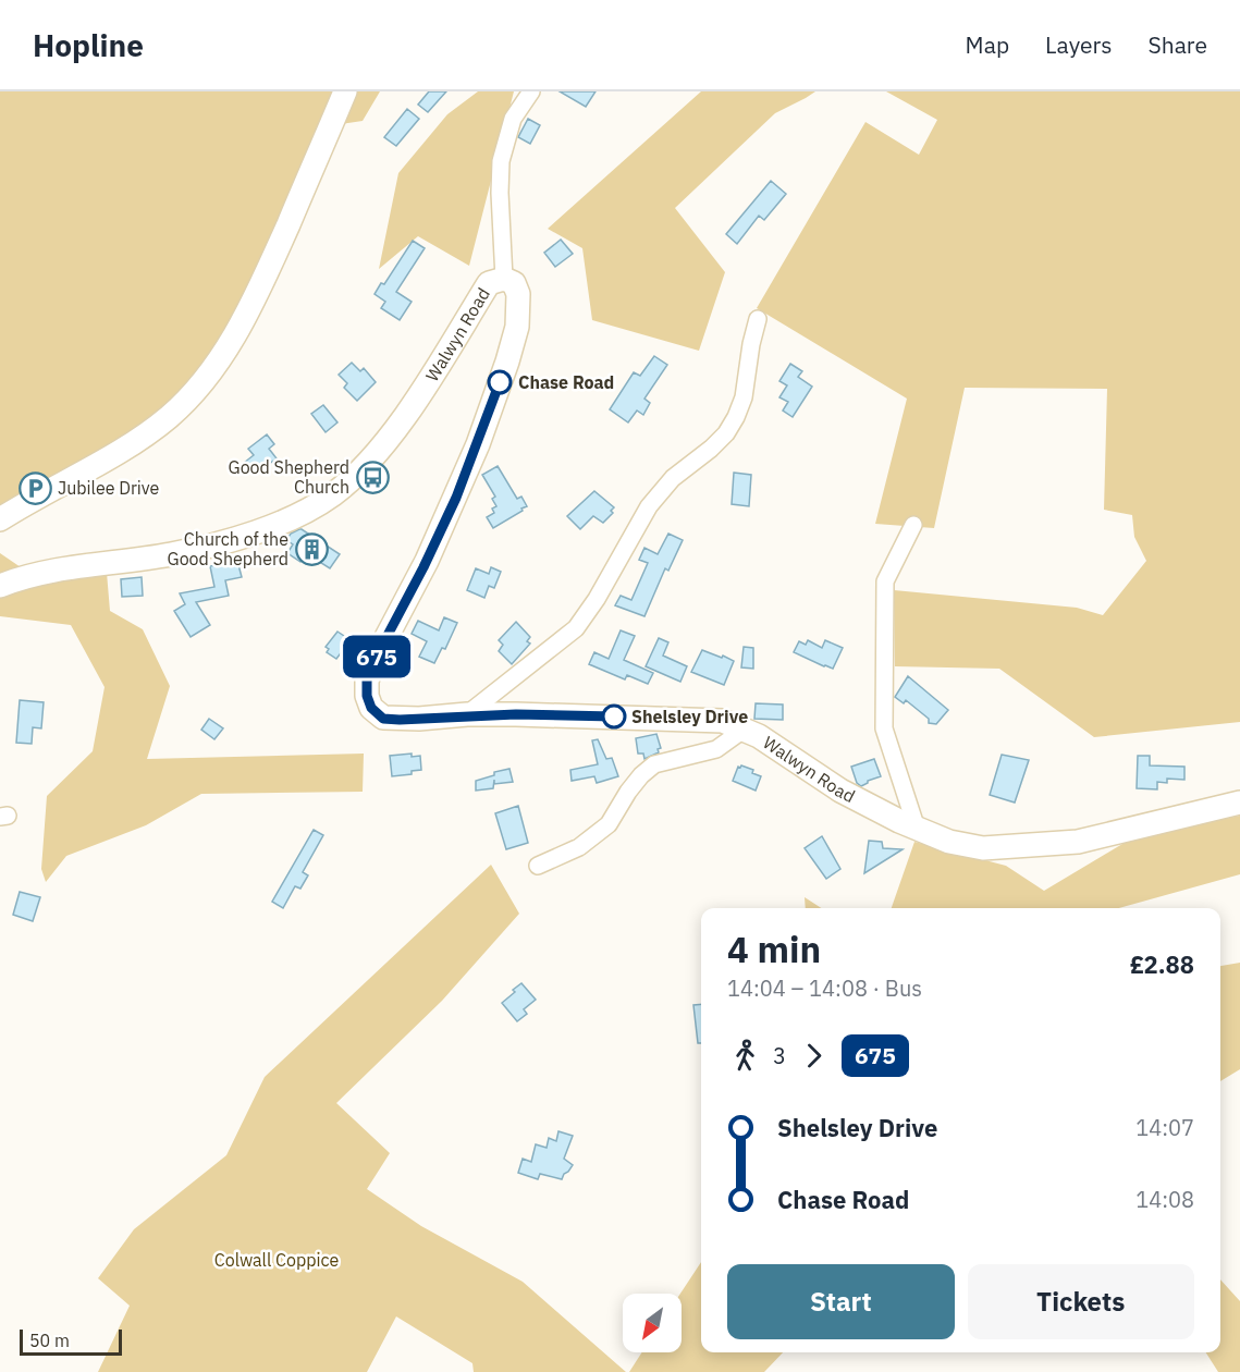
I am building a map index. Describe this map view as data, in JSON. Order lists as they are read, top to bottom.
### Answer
{
  "streets": {
    "main road": ["Walwyn Road"]
  },
  "parks": ["Colwall Coppice"],
  "places": {
    "other": ["Chase Road", "Shelsley Drive"],
    "bus stop": ["Good Shepherd Church"],
    "parking": ["Jubilee Drive"],
    "building": ["Church of the Good Shepherd"]
  },
  "lines": ["bus line 675"],
  "scale_bar": "50 m",
  "north": "bottom left",
  "page": {
    "header": "Hopline",
    "nav": ["Map", "Layers", "Share"],
    "on_map": "675",
    "heading": ["4 min", "14:04 – 14:08 · Bus", "£2.88"],
    "legs": ["3", "675"],
    "list": [
      {
        "name": "Shelsley Drive",
        "value": "14:07"
      },
      {
        "name": "Chase Road",
        "value": "14:08"
      }
    ],
    "buttons": ["Start", "Tickets"],
    "scale": "50 m"
  }
}
